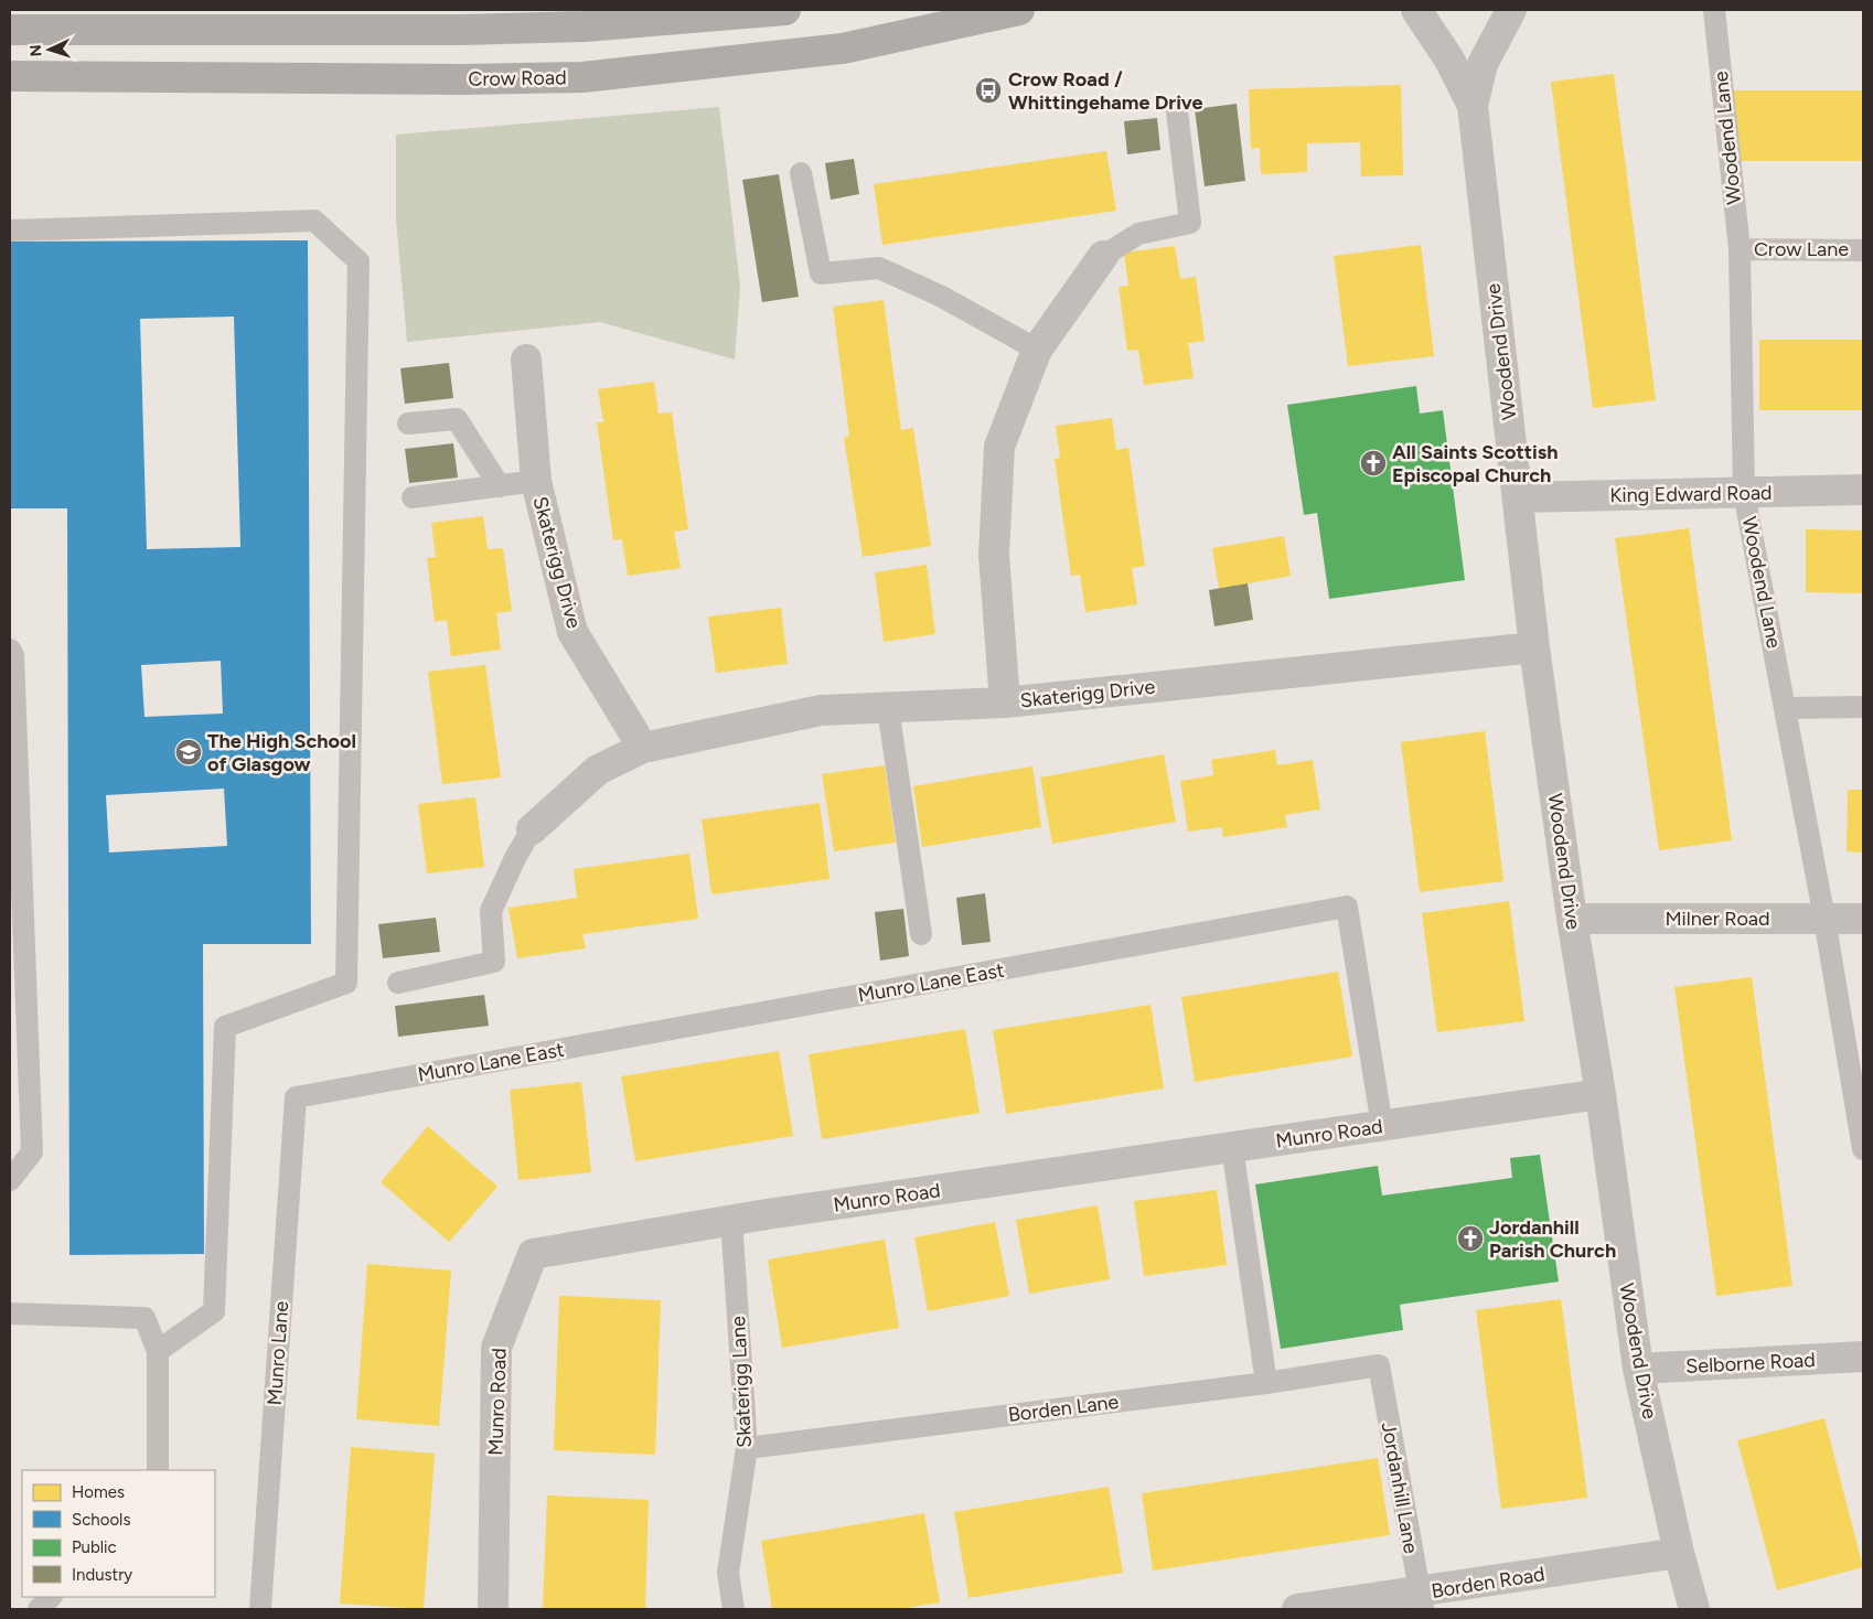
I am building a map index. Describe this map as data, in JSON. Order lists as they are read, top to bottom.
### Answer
{
  "streets": {
    "main road": ["Crow Road"],
    "street": [
      "Woodend Drive",
      "King Edward Road",
      "Skaterigg Drive",
      "Milner Road",
      "Munro Road",
      "Selborne Road",
      "Borden Road"
    ],
    "lane": [
      "Woodend Lane",
      "Crow Lane",
      "Munro Lane East",
      "Munro Lane",
      "Skaterigg Lane",
      "Borden Lane",
      "Jordanhill Lane"
    ]
  },
  "crossings": [
    ["Woodend Lane", "Crow Lane"],
    ["Woodend Lane", "King Edward Road"],
    ["Woodend Lane", "Milner Road"],
    ["Woodend Drive", "King Edward Road"],
    ["Woodend Drive", "Skaterigg Drive"],
    ["Woodend Drive", "Milner Road"],
    ["Woodend Drive", "Munro Road"],
    ["Woodend Drive", "Selborne Road"],
    ["Woodend Drive", "Borden Road"],
    ["Munro Lane East", "Munro Road"],
    ["Munro Lane East", "Munro Lane"],
    ["Munro Road", "Skaterigg Lane"],
    ["Skaterigg Lane", "Borden Lane"],
    ["Borden Lane", "Jordanhill Lane"],
    ["Jordanhill Lane", "Borden Road"]
  ],
  "places": {
    "bus stop": ["Crow Road / Whittingehame Drive"],
    "church": ["All Saints Scottish Episcopal Church", "Jordanhill Parish Church"],
    "school or university": ["The High School of Glasgow"]
  },
  "legend": [
    "Homes",
    "Schools",
    "Public",
    "Industry"
  ],
  "north": "left"
}
